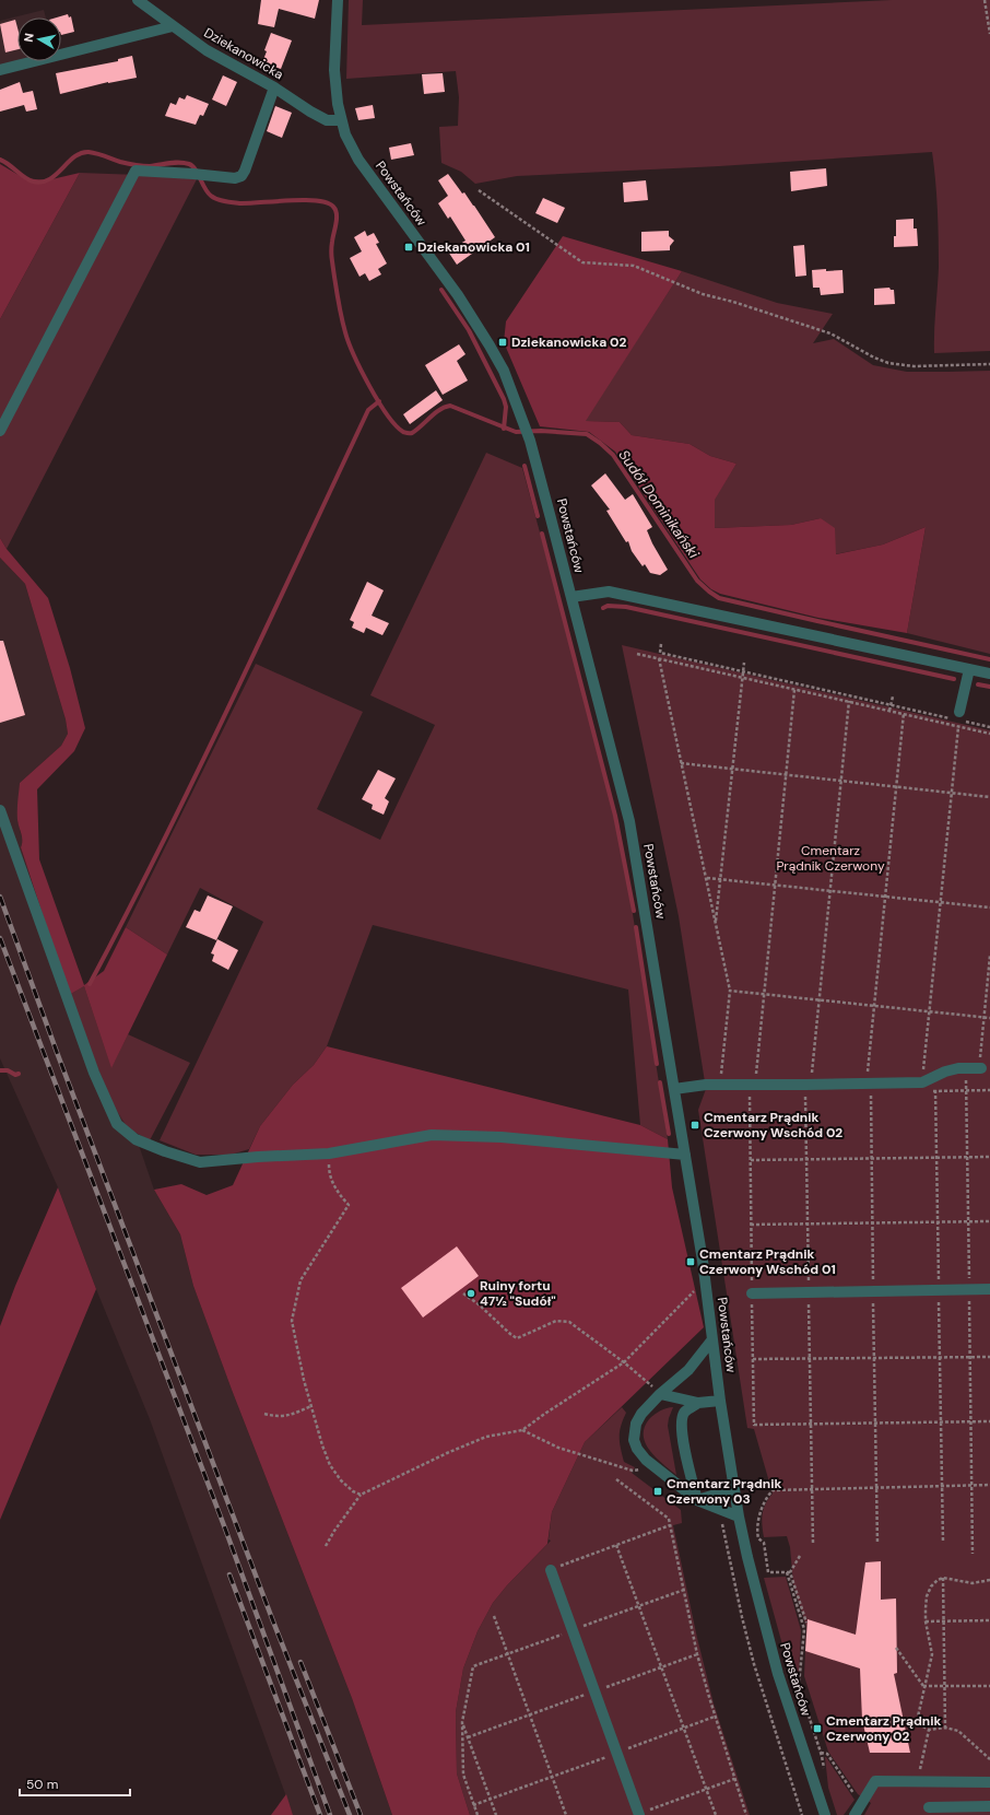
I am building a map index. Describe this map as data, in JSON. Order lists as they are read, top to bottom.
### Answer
{
  "streets": {
    "street": ["Dziekanowicka", "Powstańców"]
  },
  "crossings": [
    ["Dziekanowicka", "Powstańców"]
  ],
  "water": ["Sudół Dominikański"],
  "parks": ["Cmentarz Prądnik Czerwony"],
  "places": {
    "transit": [
      "Dziekanowicka 01",
      "Dziekanowicka 02",
      "Cmentarz Prądnik Czerwony Wschód 02",
      "Cmentarz Prądnik Czerwony Wschód 01",
      "Cmentarz Prądnik Czerwony 03",
      "Cmentarz Prądnik Czerwony 02"
    ],
    "other": ["Ruiny fortu 47½ \"Sudół\""]
  },
  "scale_bar": "50 m",
  "north": "left"
}
